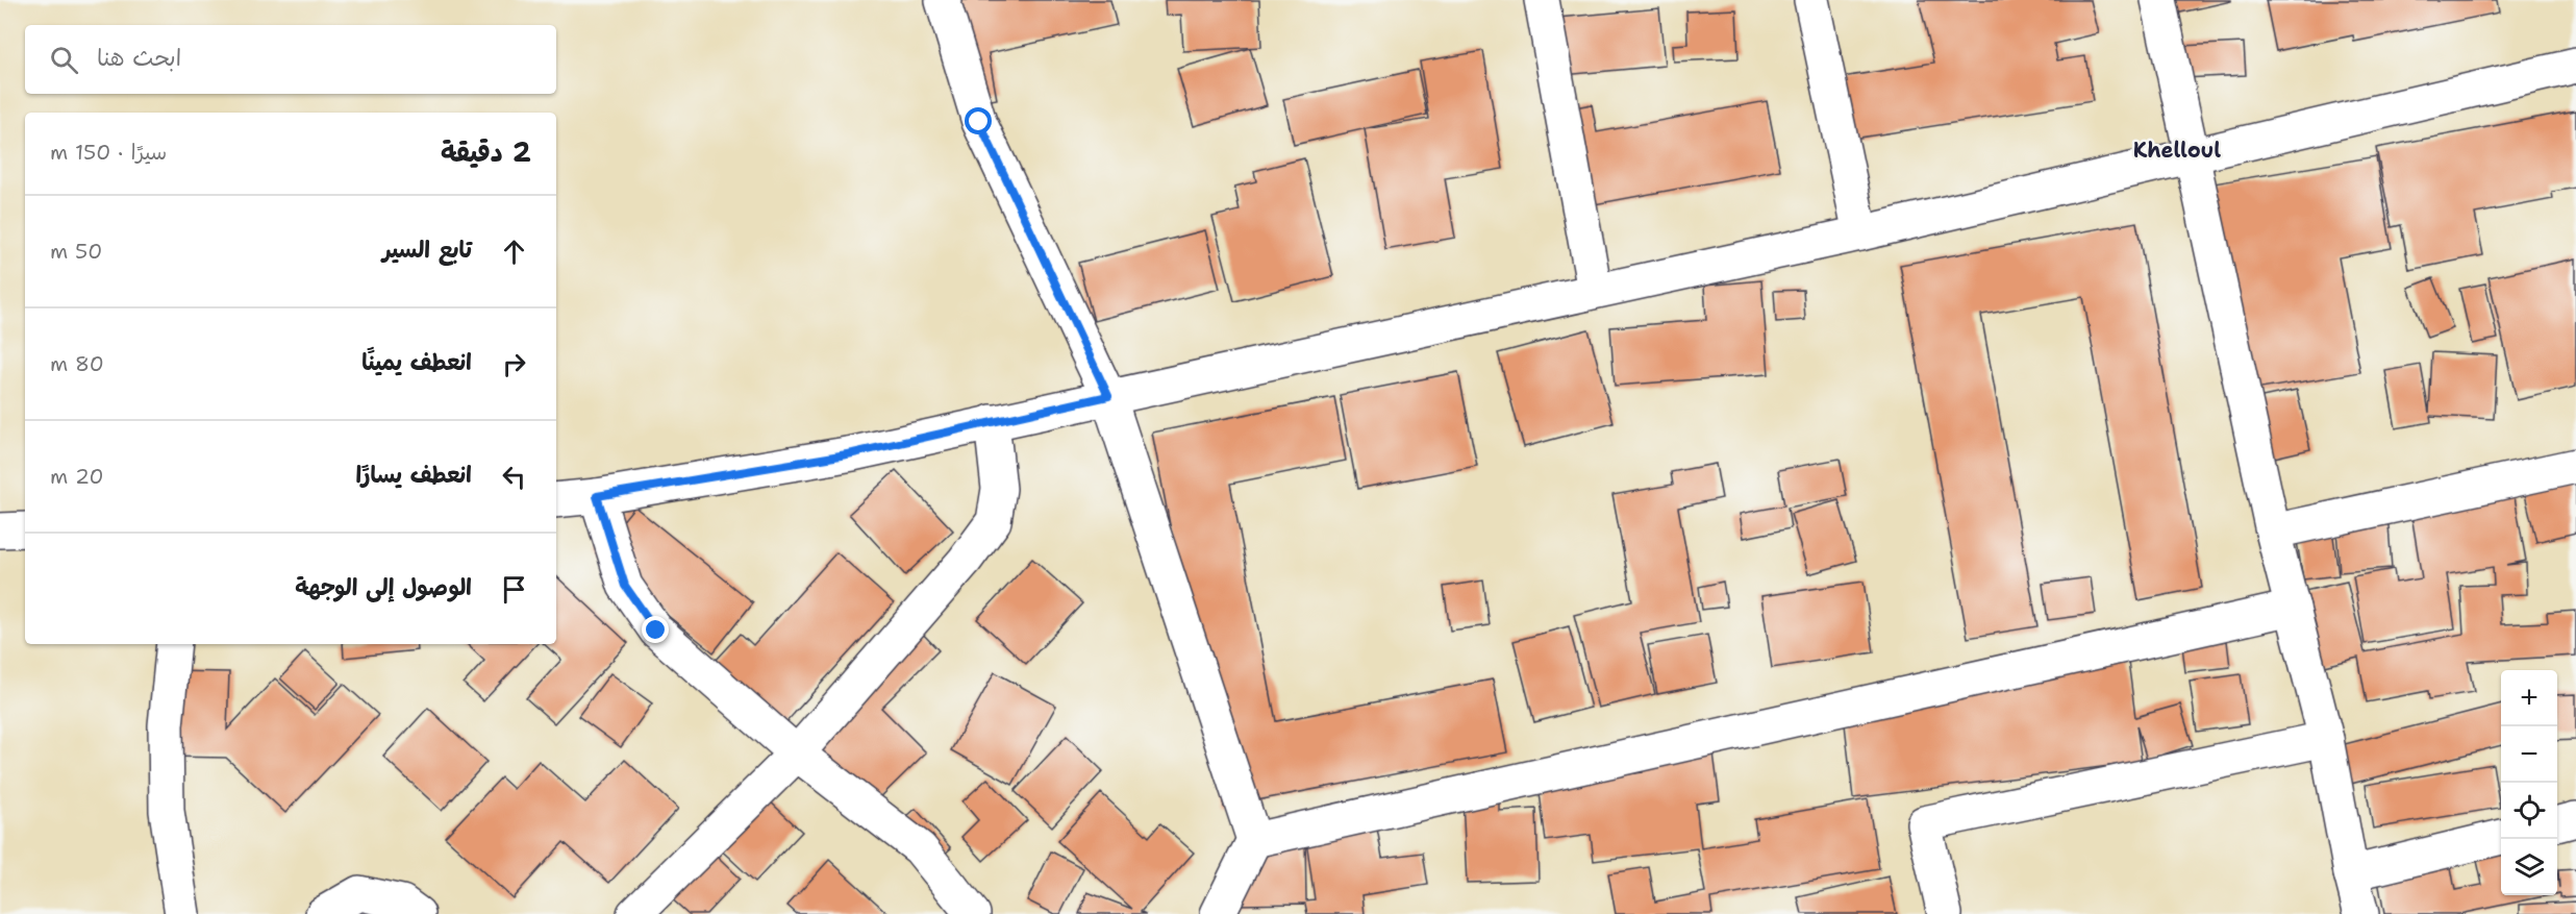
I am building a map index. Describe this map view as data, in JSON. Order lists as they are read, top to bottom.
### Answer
{
  "districts": ["Khelloul"],
  "page": {
    "search": "ابحث هنا",
    "heading": ["2 دقيقة", "سيرًا · 150 m"],
    "list": [
      ["تابع السير", "50 m"],
      ["انعطف يمينًا", "80 m"],
      ["انعطف يسارًا", "20 m"],
      "الوصول إلى الوجهة"
    ],
    "map_buttons": ["+", "−"]
  }
}
